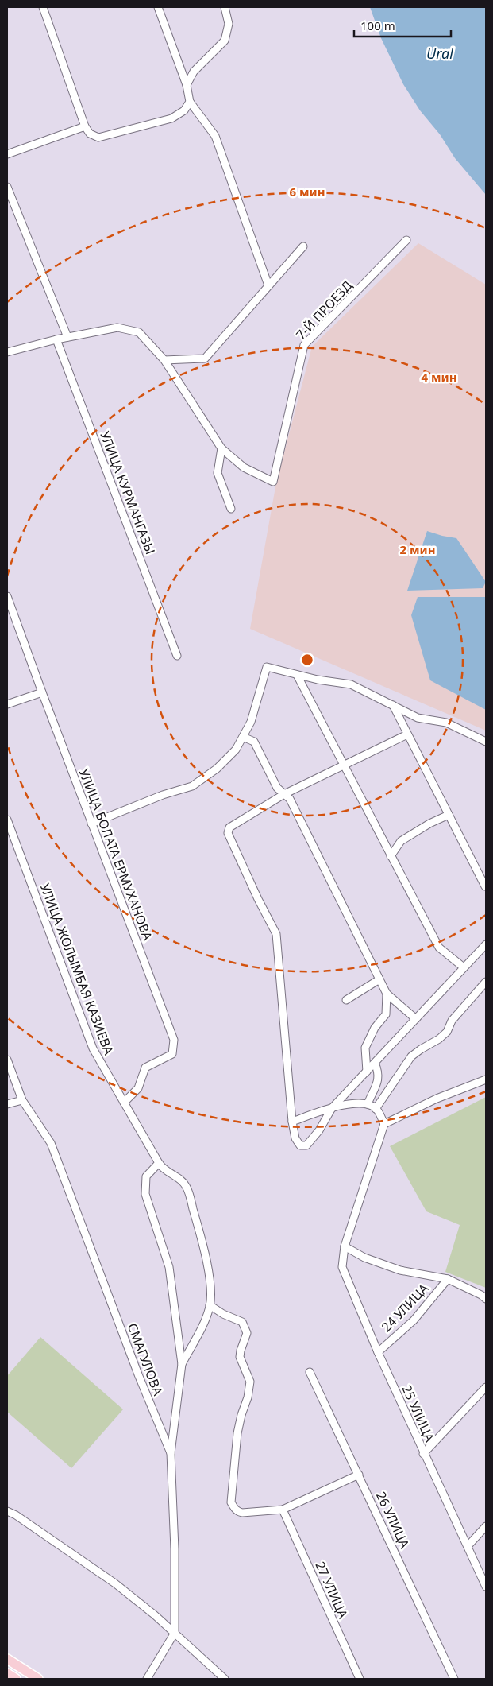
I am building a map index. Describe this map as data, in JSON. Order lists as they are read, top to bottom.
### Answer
{
  "streets": {
    "street": [
      "7-Й ПРОЕЗД",
      "УЛИЦА КУРМАНГАЗЫ",
      "УЛИЦА БОЛАТА ЕРМУХАНОВА",
      "УЛИЦА ЖОЛЫМБАЯ КАЗИЕВА",
      "24 УЛИЦА",
      "СМАГУЛОВА",
      "25 УЛИЦА",
      "26 УЛИЦА",
      "27 УЛИЦА"
    ]
  },
  "crossings": [
    ["УЛИЦА БОЛАТА ЕРМУХАНОВА", "УЛИЦА ЖОЛЫМБАЯ КАЗИЕВА"],
    ["УЛИЦА ЖОЛЫМБАЯ КАЗИЕВА", "СМАГУЛОВА"],
    ["24 УЛИЦА", "25 УЛИЦА"]
  ],
  "water": ["Ural"],
  "scale_bar": "100 m",
  "rings": ["6 мин", "4 мин", "2 мин"]
}
